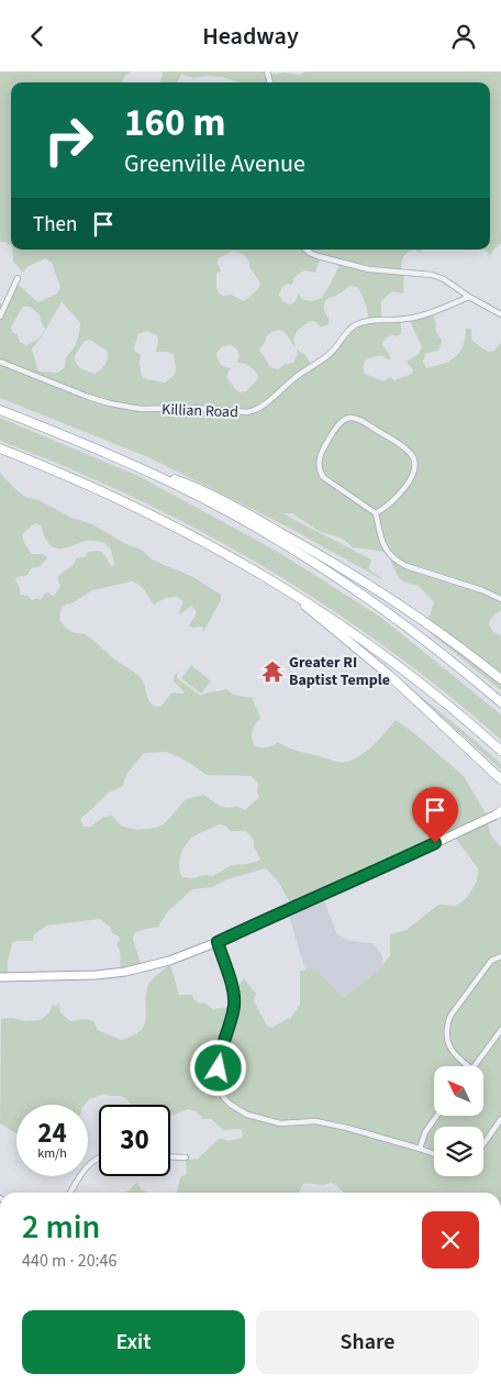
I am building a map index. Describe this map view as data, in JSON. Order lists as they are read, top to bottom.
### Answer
{
  "streets": {
    "street": ["Killian Road"]
  },
  "places": {
    "temple": ["Greater RI Baptist Temple"]
  },
  "north": "top left",
  "page": {
    "header": "Headway",
    "turn": ["160 m", "Greenville Avenue"],
    "then": "Then",
    "speed": "24 km/h",
    "limit": "30",
    "heading": ["2 min", "440 m · 20:46"],
    "buttons": ["Exit", "Share"]
  }
}
